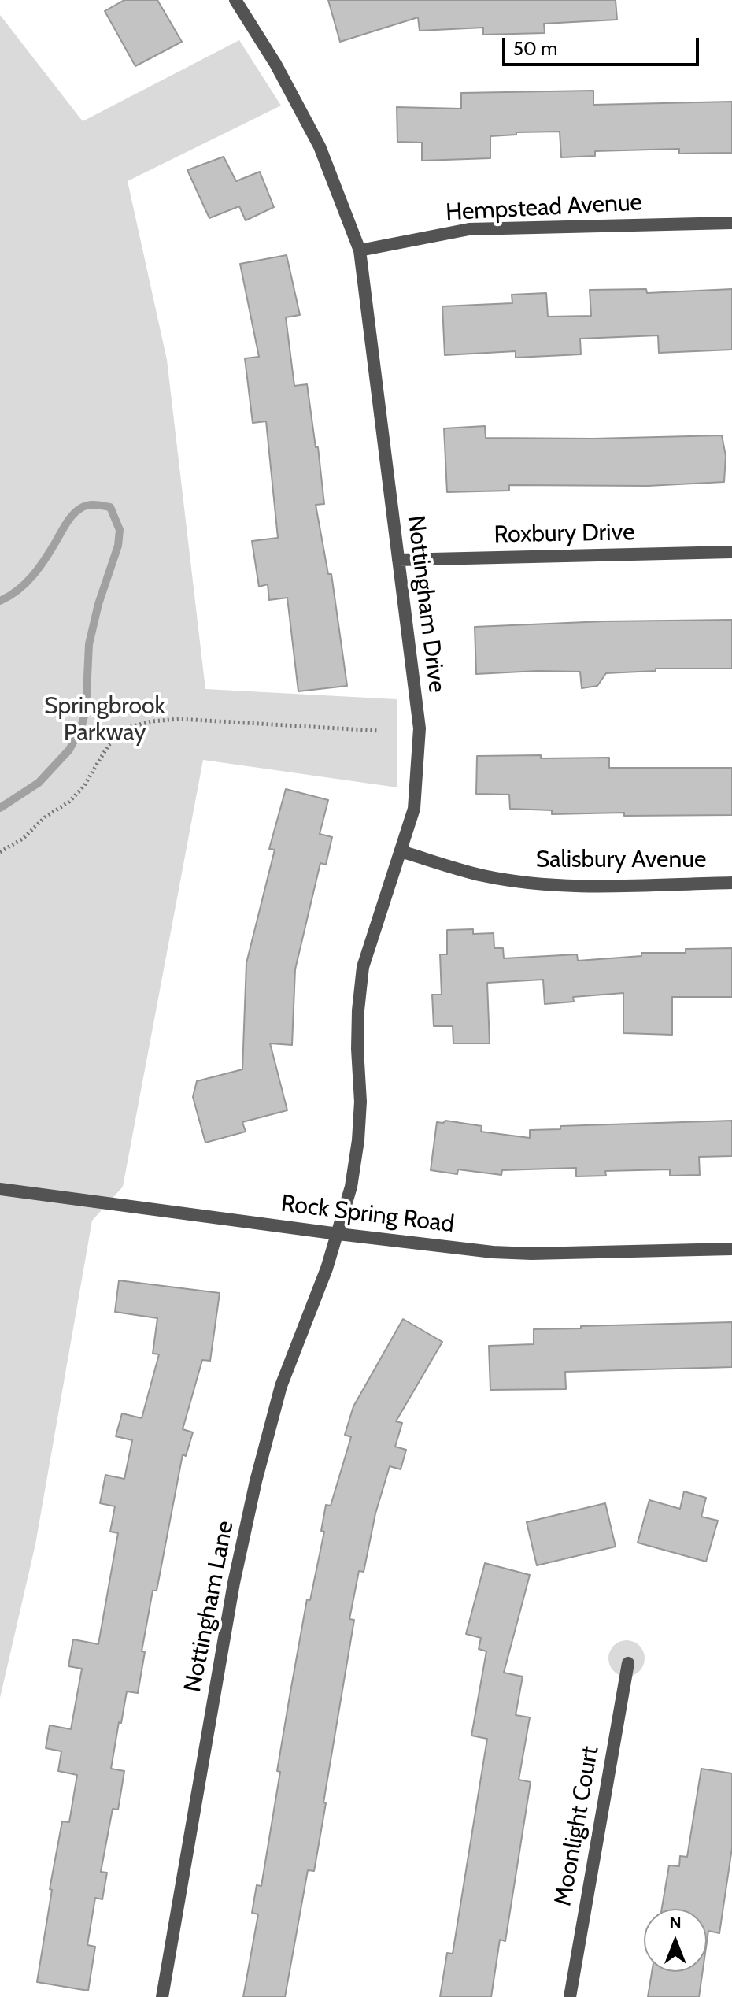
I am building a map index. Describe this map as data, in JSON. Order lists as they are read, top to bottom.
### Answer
{
  "streets": {
    "street": [
      "Hempstead Avenue",
      "Roxbury Drive",
      "Nottingham Drive",
      "Salisbury Avenue",
      "Rock Spring Road",
      "Nottingham Lane",
      "Moonlight Court"
    ]
  },
  "crossings": [
    ["Hempstead Avenue", "Nottingham Drive"],
    ["Roxbury Drive", "Nottingham Drive"],
    ["Nottingham Drive", "Salisbury Avenue"],
    ["Nottingham Drive", "Rock Spring Road"],
    ["Nottingham Drive", "Nottingham Lane"],
    ["Rock Spring Road", "Nottingham Lane"]
  ],
  "parks": ["Springbrook Parkway"],
  "scale_bar": "50 m",
  "north": "top"
}
